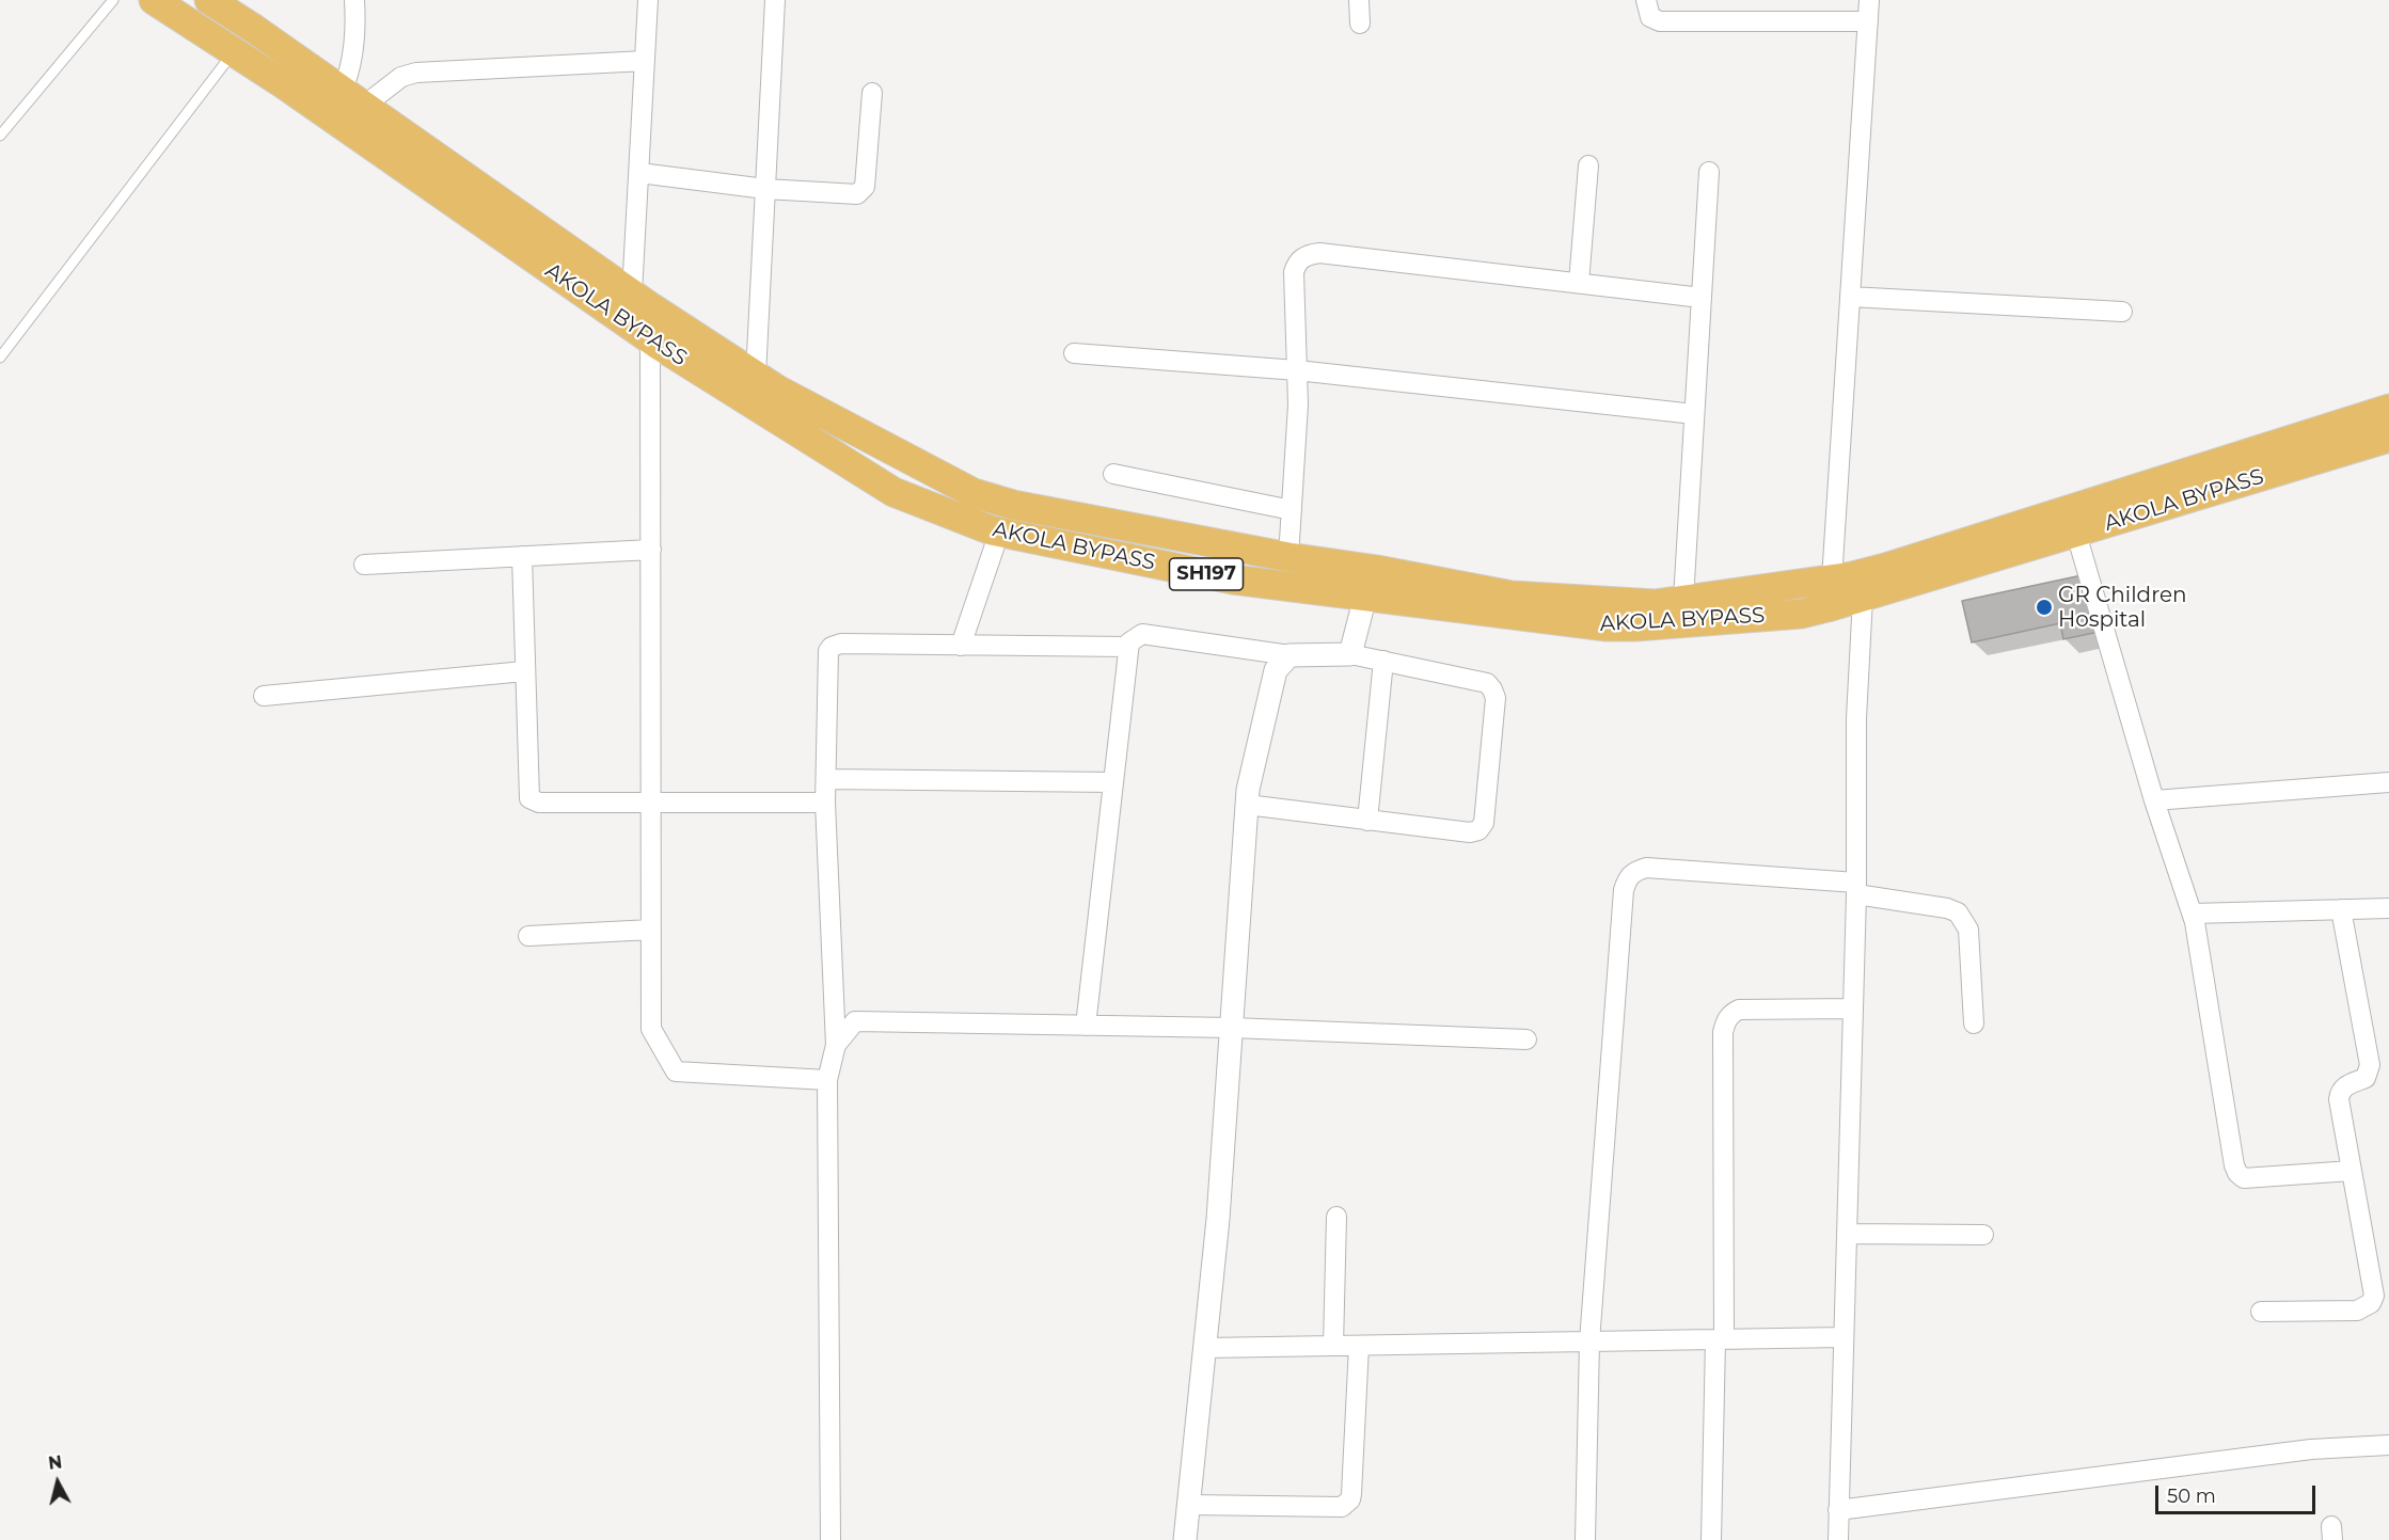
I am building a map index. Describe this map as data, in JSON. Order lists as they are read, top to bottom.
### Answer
{
  "streets": {
    "main road": ["AKOLA BYPASS", "SH197"]
  },
  "places": ["GR Children Hospital"],
  "scale_bar": "50 m",
  "north": "top"
}
